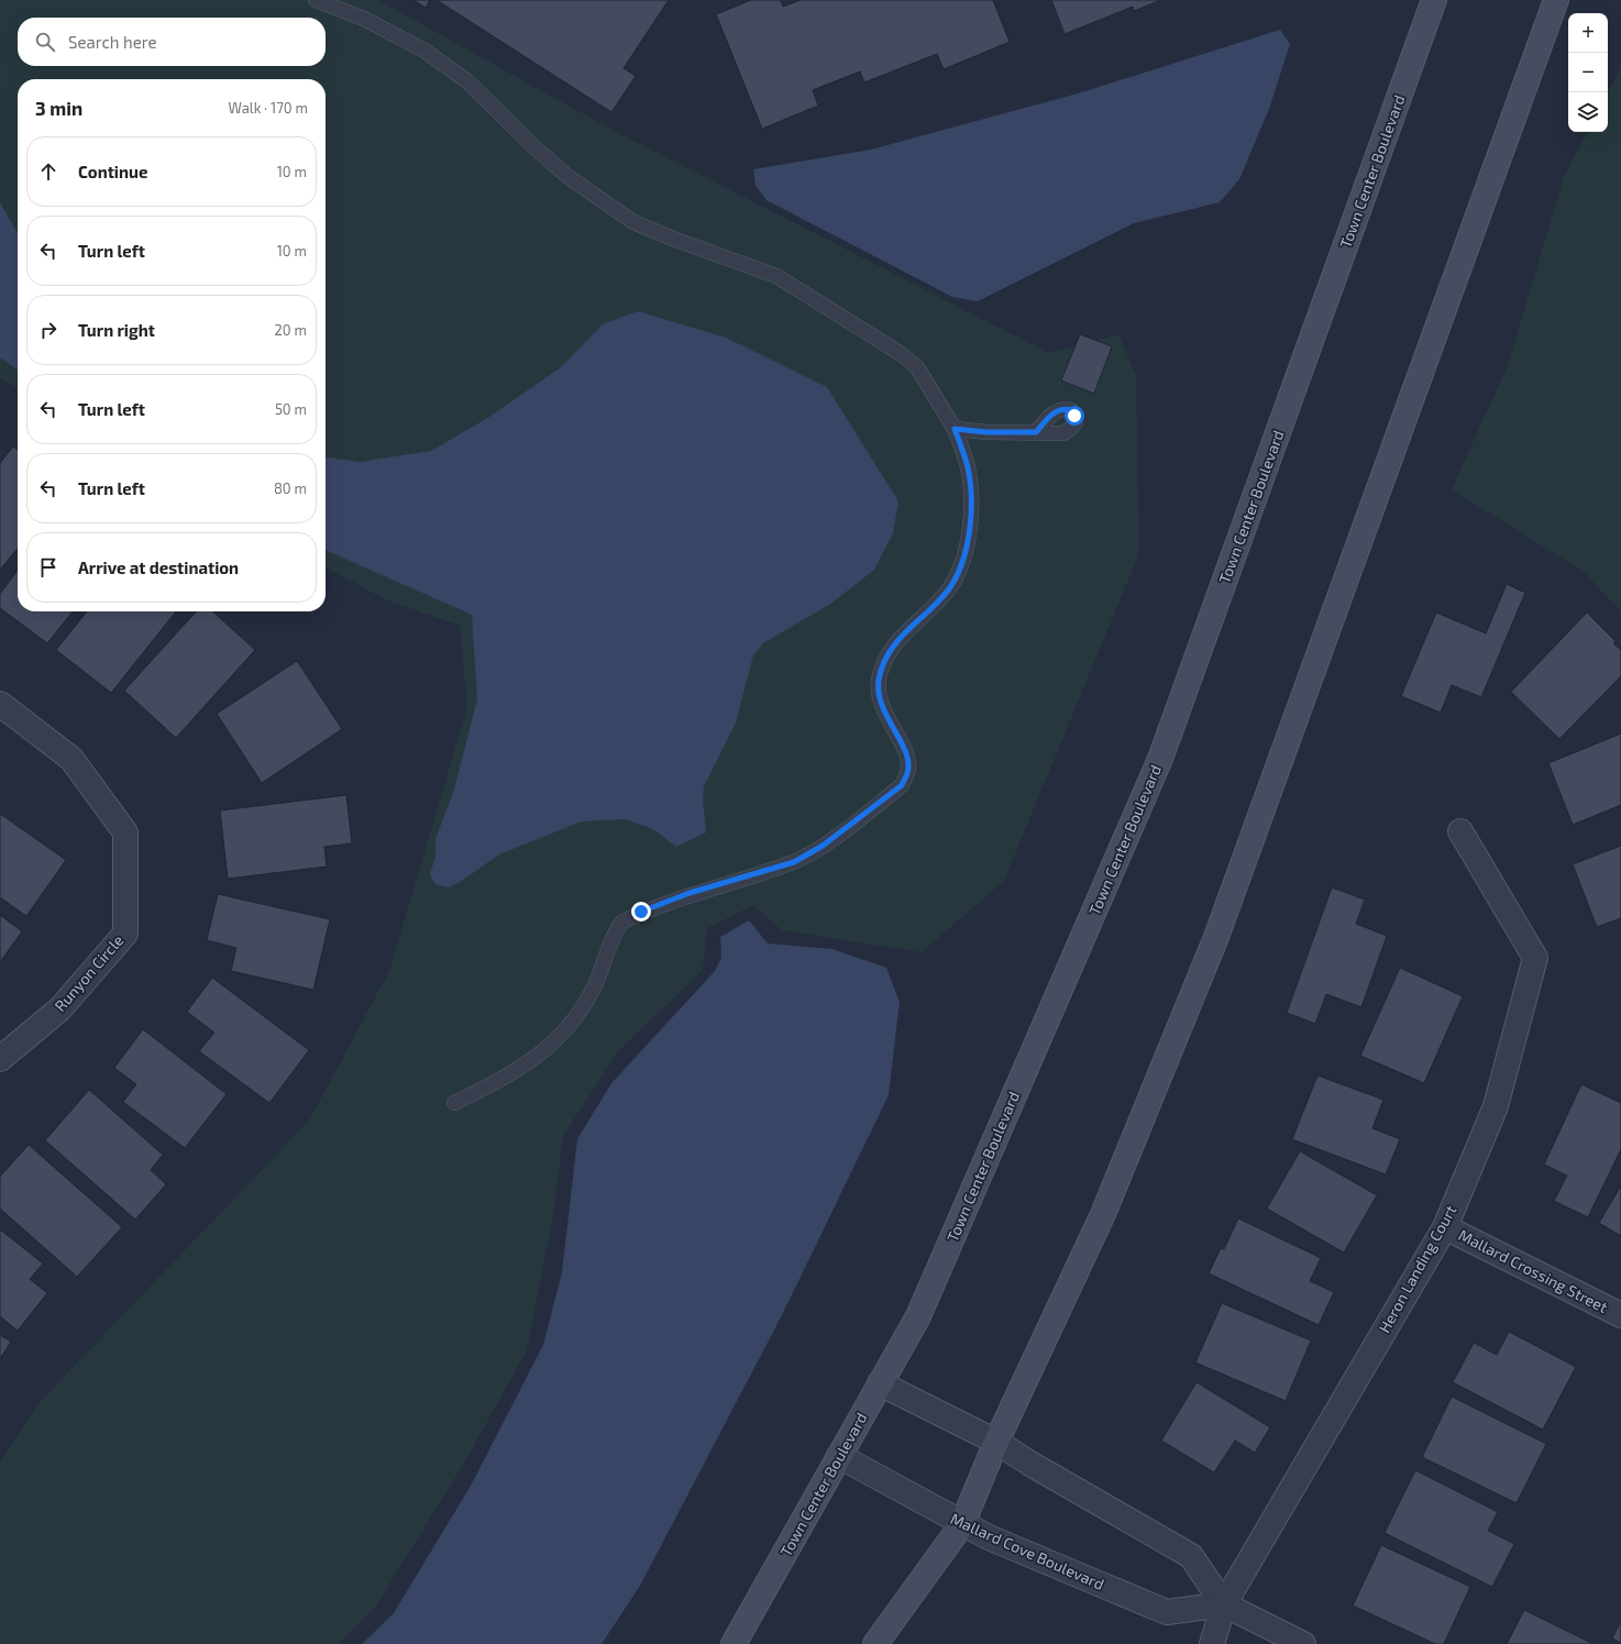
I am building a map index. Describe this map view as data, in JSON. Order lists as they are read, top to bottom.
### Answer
{
  "streets": {
    "main road": ["Town Center Boulevard"],
    "street": [
      "Runyon Circle",
      "Heron Landing Court",
      "Mallard Crossing Street",
      "Mallard Cove Boulevard"
    ]
  },
  "crossings": [
    ["Town Center Boulevard", "Mallard Cove Boulevard"],
    ["Heron Landing Court", "Mallard Crossing Street"],
    ["Heron Landing Court", "Mallard Cove Boulevard"]
  ],
  "page": {
    "map_buttons": ["+", "−"],
    "search": "Search here",
    "heading": ["3 min", "Walk · 170 m"],
    "list": [
      ["Continue", "10 m"],
      ["Turn left", "10 m"],
      ["Turn right", "20 m"],
      ["Turn left", "50 m"],
      ["Turn left", "80 m"],
      "Arrive at destination"
    ]
  }
}
